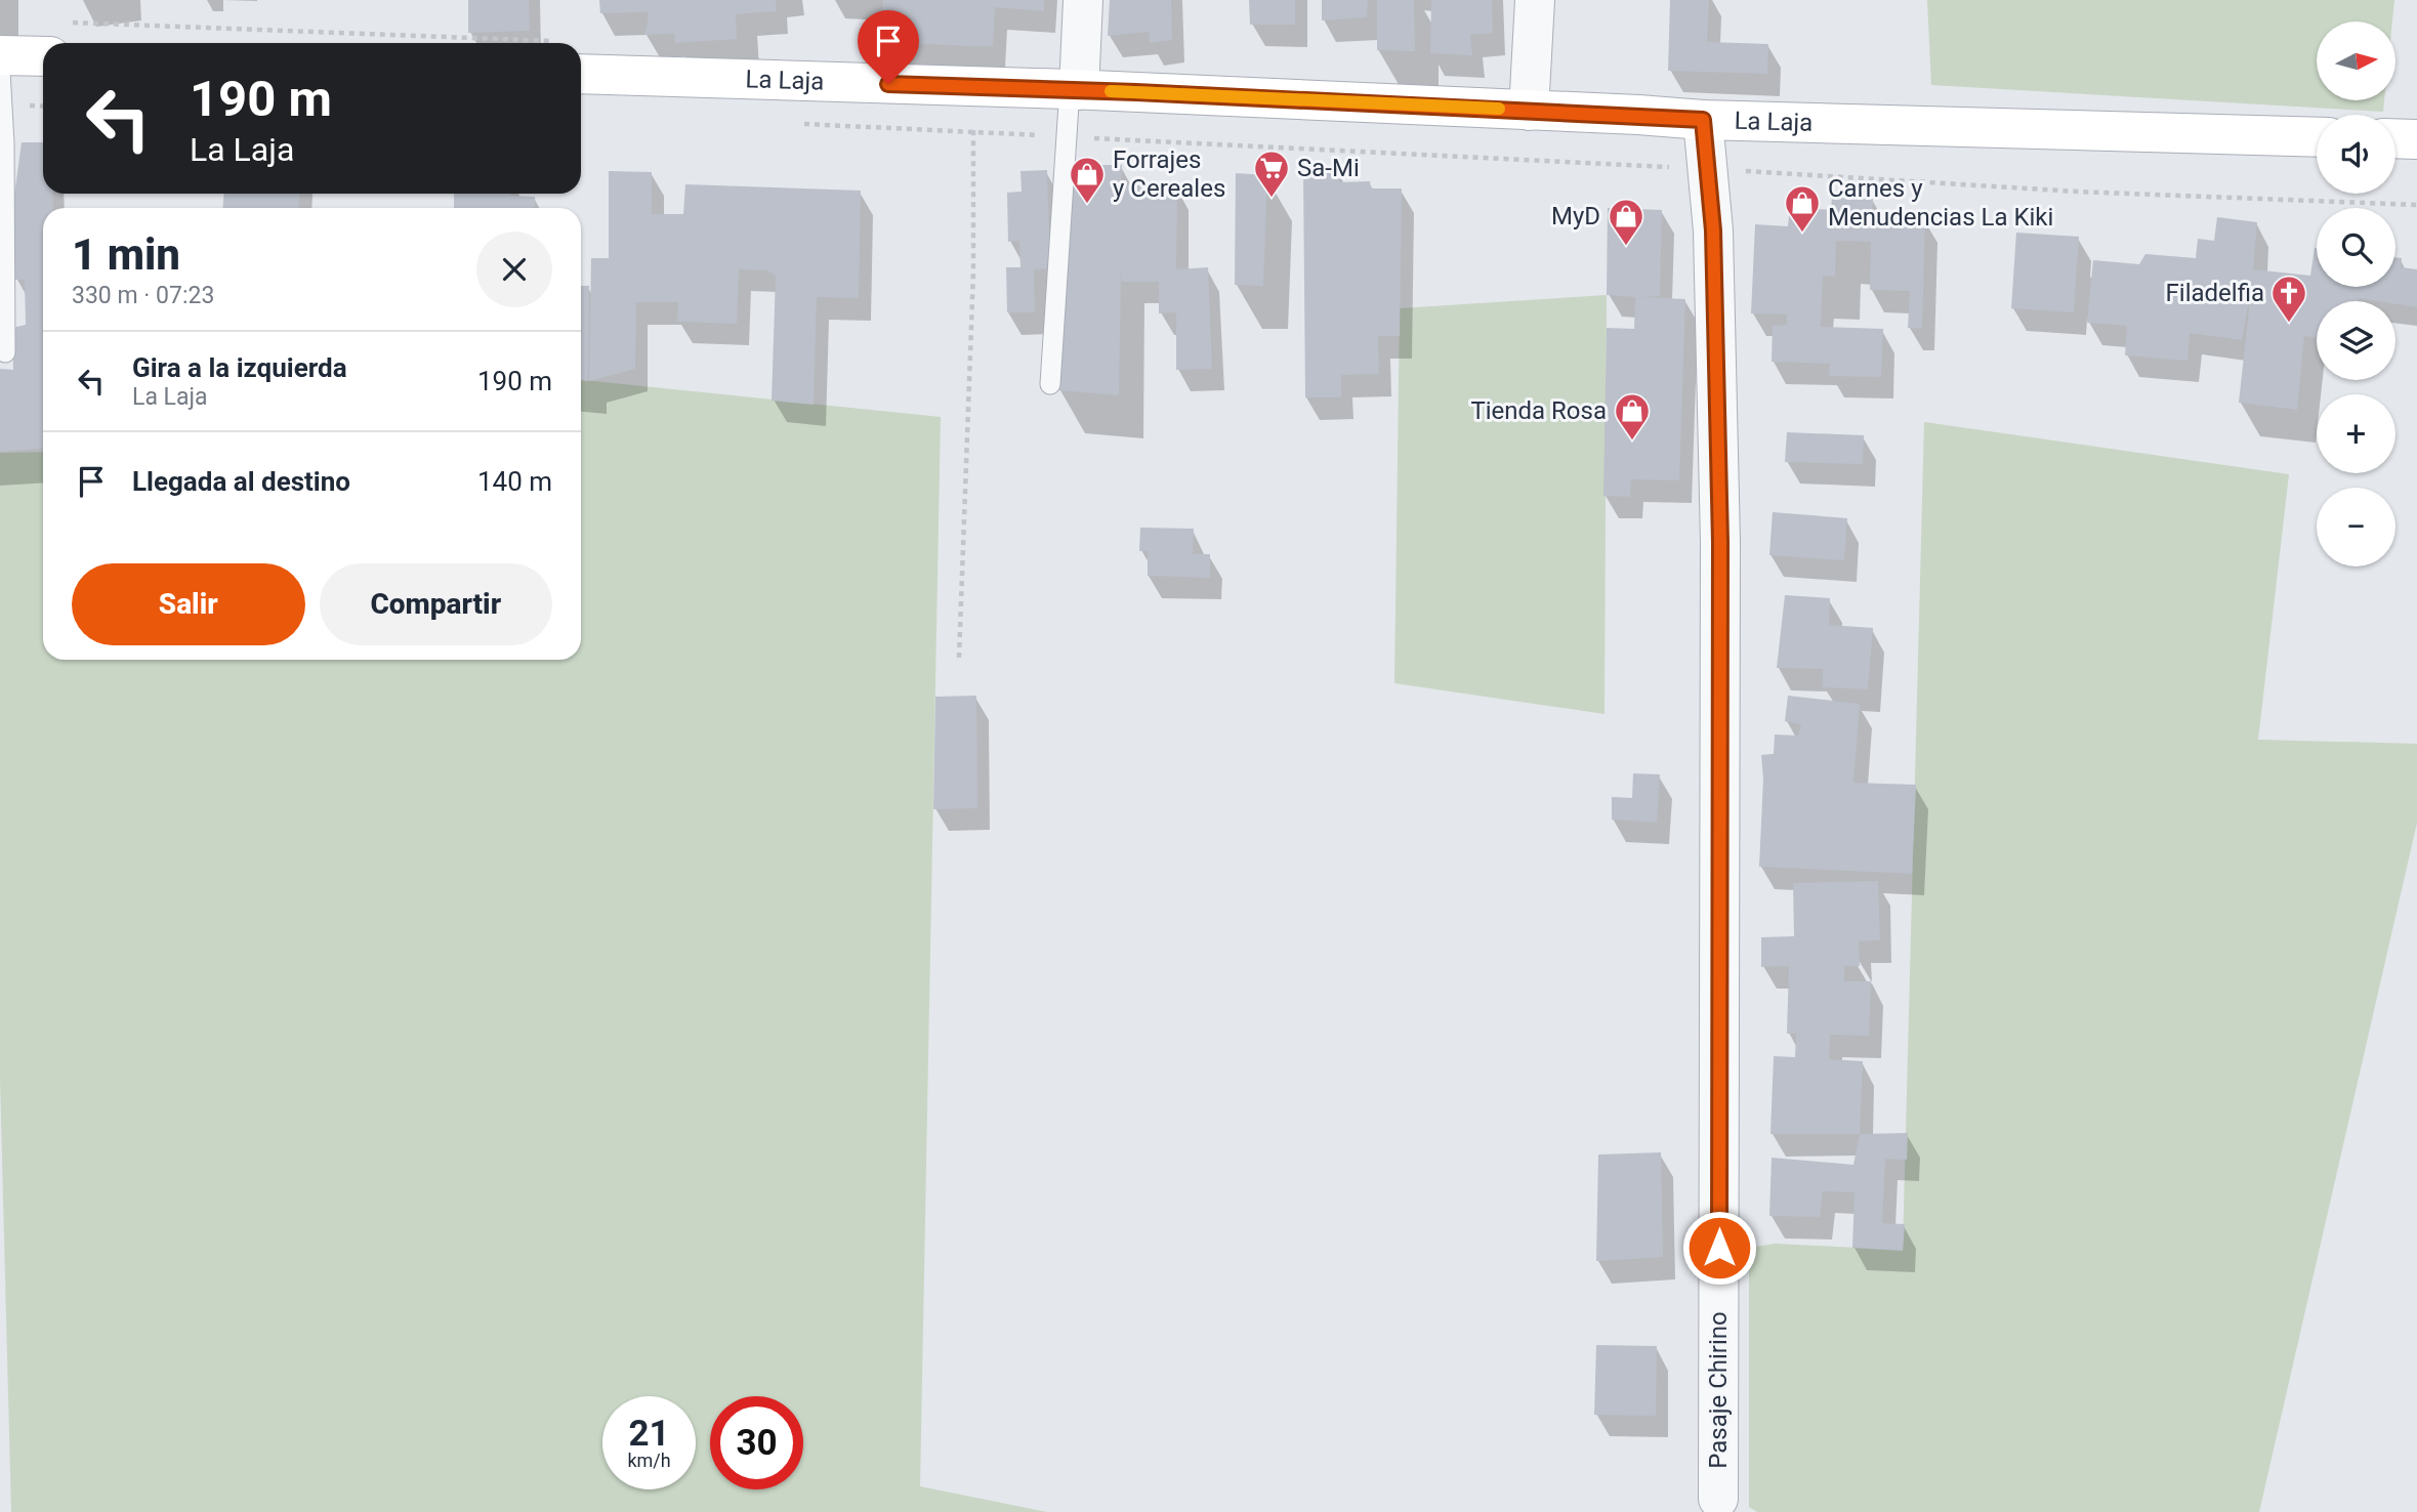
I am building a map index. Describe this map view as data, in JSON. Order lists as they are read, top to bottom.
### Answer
{
  "streets": {
    "main road": ["La Laja"],
    "street": ["Pasaje Chirino"]
  },
  "crossings": [
    ["La Laja", "Pasaje Chirino"]
  ],
  "places": {
    "supermarket": ["Sa-Mi"],
    "shop": [
      "Forrajes y Cereales",
      "Carnes y Menudencias La Kiki",
      "MyD",
      "Tienda Rosa"
    ],
    "church": ["Filadelfia"]
  },
  "north": "right",
  "page": {
    "map_buttons": ["+", "−"],
    "turn": ["190 m", "La Laja"],
    "heading": ["1 min", "330 m · 07:23"],
    "list": [
      {
        "name": "Gira a la izquierda",
        "note": "La Laja",
        "value": "190 m"
      },
      {
        "name": "Llegada al destino",
        "value": "140 m"
      }
    ],
    "buttons": ["Salir", "Compartir"],
    "speed": "21 km/h",
    "limit": "30"
  }
}
